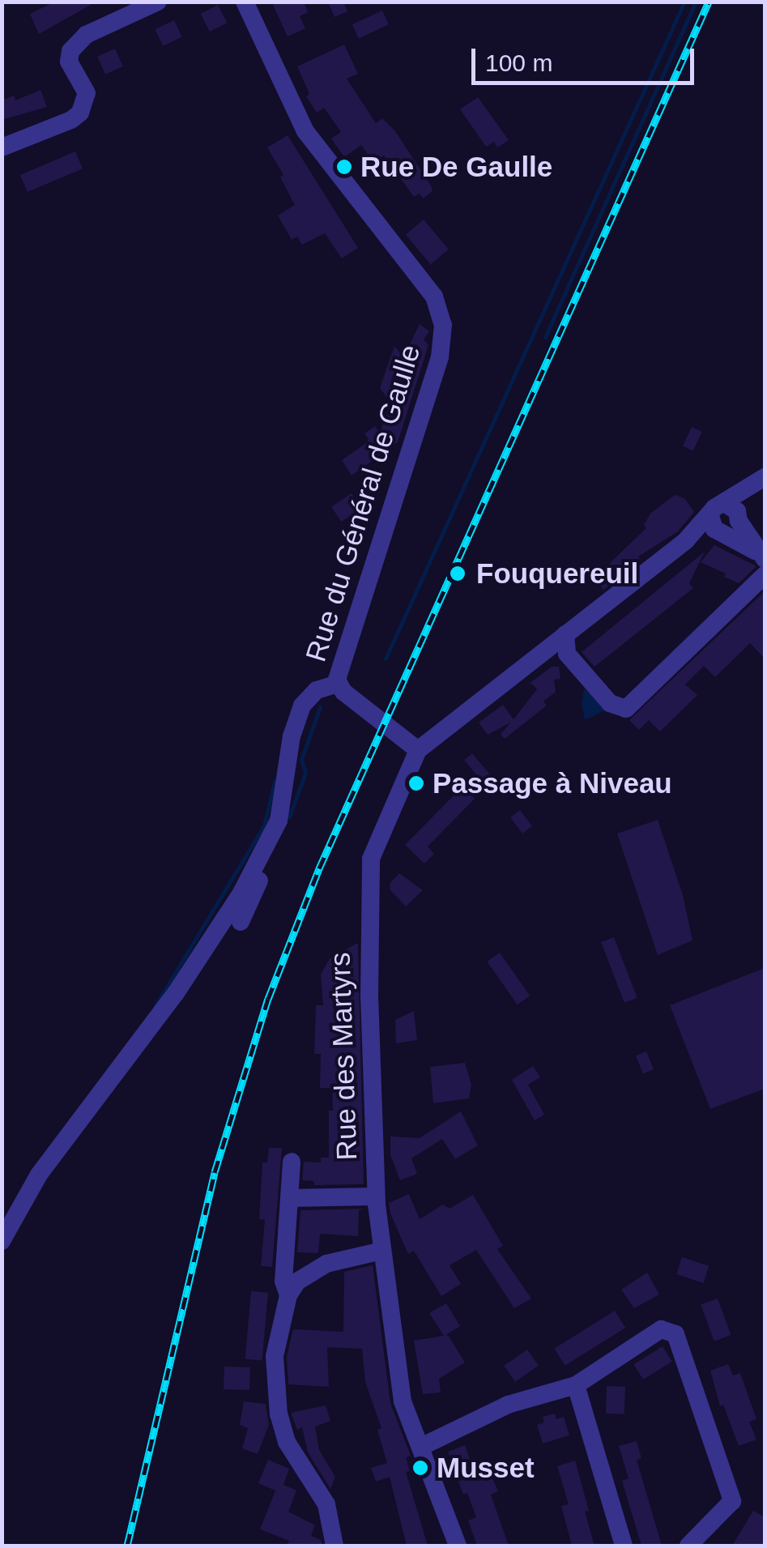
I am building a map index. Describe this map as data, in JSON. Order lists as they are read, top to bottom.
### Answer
{
  "streets": {
    "street": ["Rue du Général de Gaulle", "Rue des Martyrs"]
  },
  "crossings": [
    ["Rue du Général de Gaulle", "Rue des Martyrs"]
  ],
  "places": [
    "Rue De Gaulle",
    "Fouquereuil",
    "Passage à Niveau",
    "Musset"
  ],
  "scale_bar": "100 m"
}
